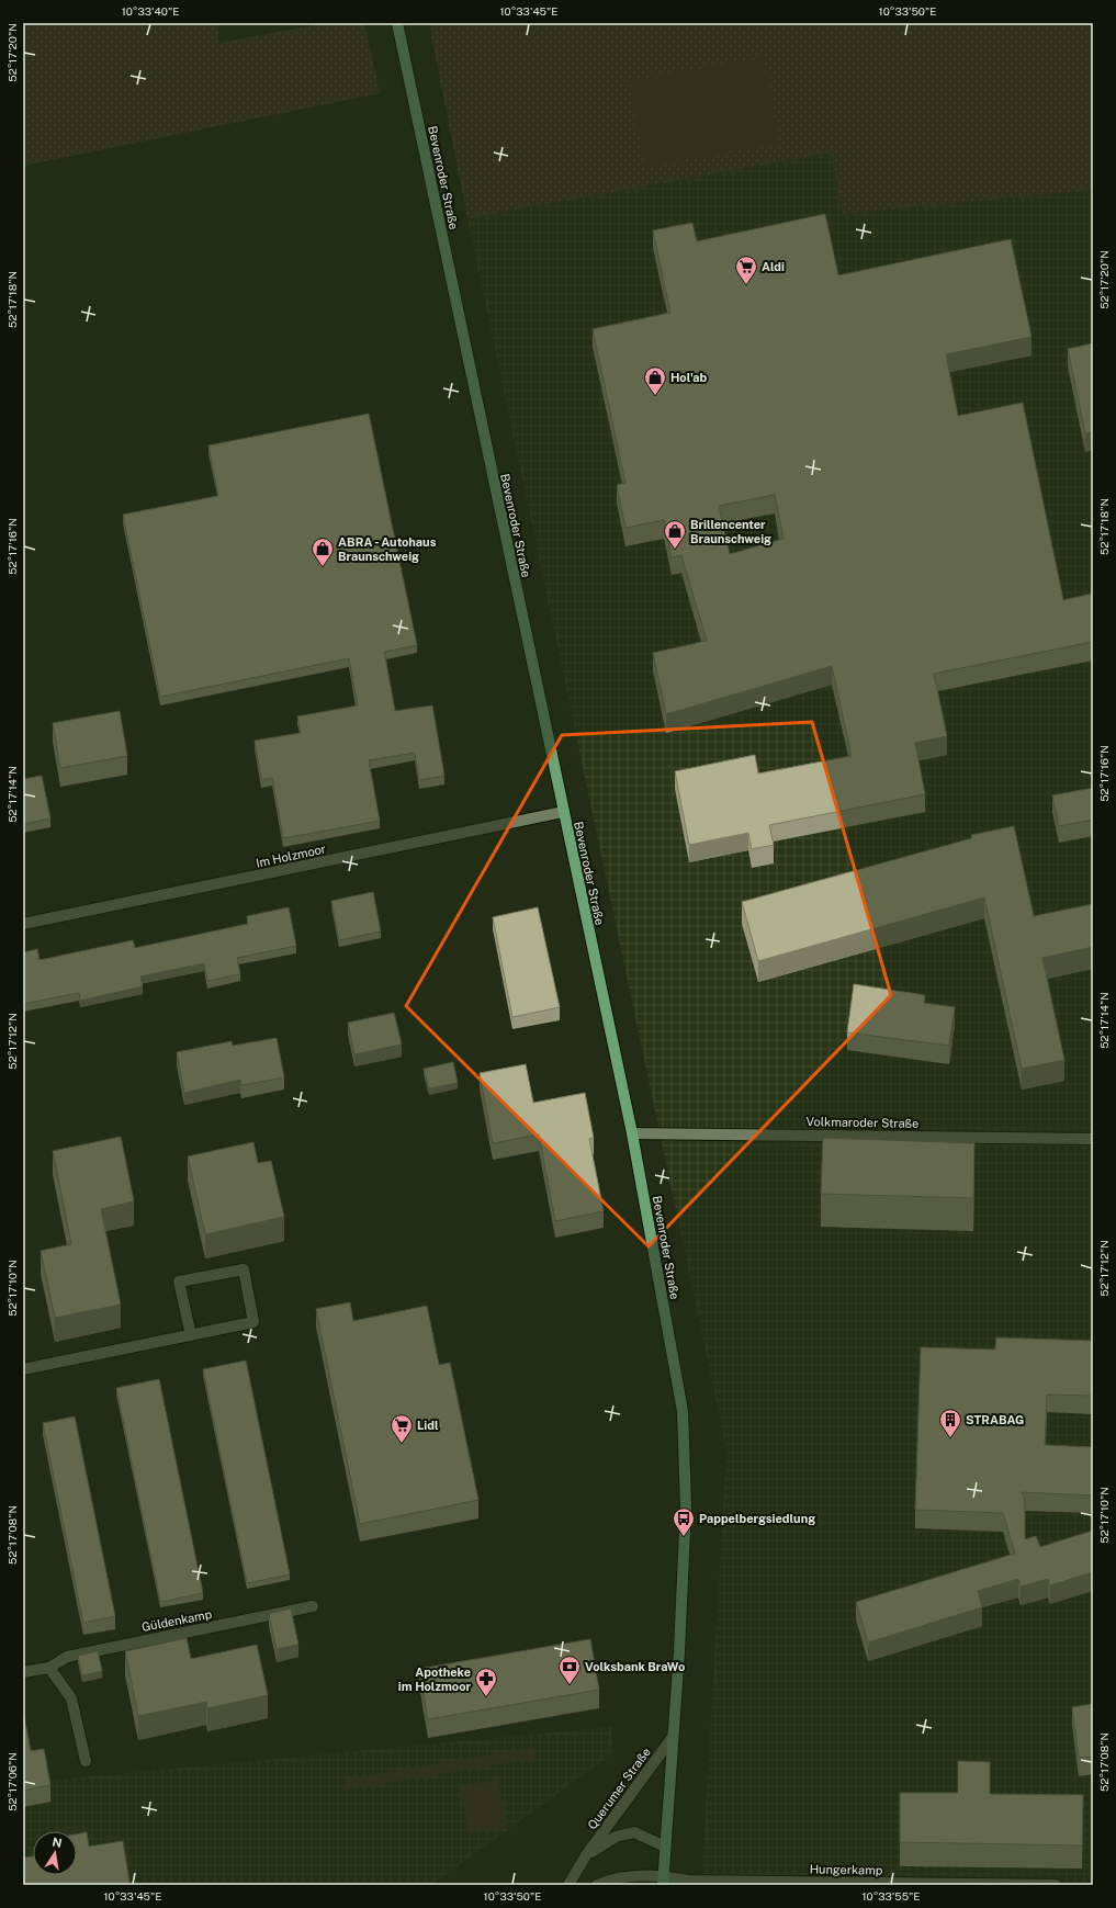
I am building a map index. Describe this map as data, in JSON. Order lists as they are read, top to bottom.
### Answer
{
  "streets": {
    "main road": ["Bevenroder Straße"],
    "street": [
      "Im Holzmoor",
      "Volkmaroder Straße",
      "Güldenkamp",
      "Querumer Straße",
      "Hungerkamp"
    ]
  },
  "crossings": [
    ["Bevenroder Straße", "Im Holzmoor"],
    ["Bevenroder Straße", "Volkmaroder Straße"],
    ["Bevenroder Straße", "Querumer Straße"],
    ["Bevenroder Straße", "Hungerkamp"]
  ],
  "places": {
    "supermarket": ["Aldi", "Lidl"],
    "shop": ["Hol'ab", "Brillencenter Braunschweig", "ABRA - Autohaus Braunschweig"],
    "building": ["STRABAG"],
    "bus stop": ["Pappelbergsiedlung"],
    "bank": ["Volksbank BraWo"],
    "pharmacy": ["Apotheke im Holzmoor"]
  },
  "north": "top",
  "coordinates": [
    "10°33'40\"E",
    "10°33'45\"E",
    "10°33'50\"E",
    "52°17'20\"N",
    "52°17'18\"N",
    "52°17'16\"N",
    "52°17'14\"N",
    "52°17'12\"N",
    "52°17'10\"N",
    "52°17'08\"N",
    "52°17'06\"N",
    "10°33'55\"E"
  ]
}
